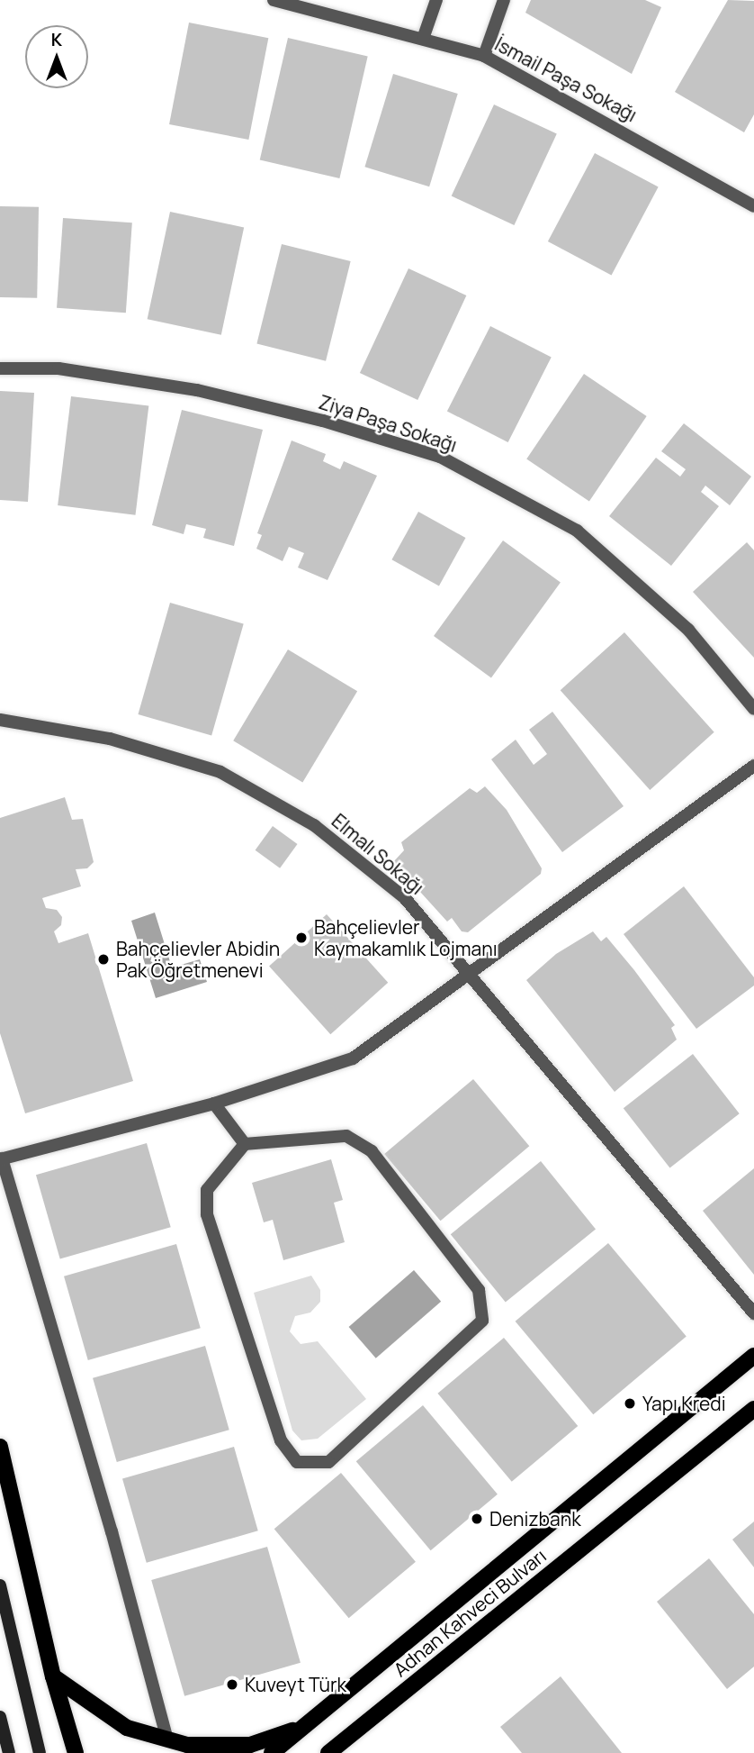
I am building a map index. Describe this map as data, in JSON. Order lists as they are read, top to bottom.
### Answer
{
  "streets": {
    "main road": ["Adnan Kahveci Bulvarı"],
    "street": ["İsmail Paşa Sokağı", "Ziya Paşa Sokağı", "Elmalı Sokağı"]
  },
  "places": [
    "Bahçelievler Kaymakamlık Lojmanı",
    "Bahçelievler Abidin Pak Öğretmenevi",
    "Yapı Kredi",
    "Denizbank",
    "Kuveyt Türk"
  ],
  "north": "top"
}
